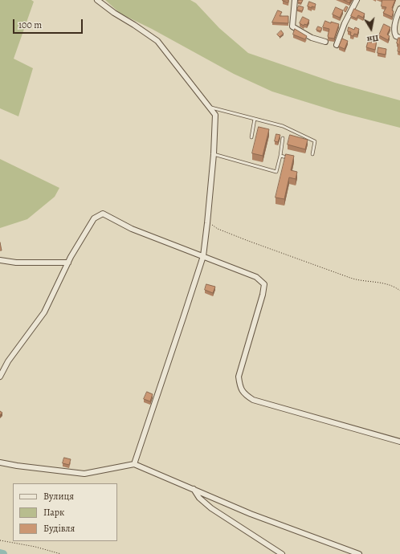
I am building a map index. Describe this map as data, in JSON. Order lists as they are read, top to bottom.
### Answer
{
  "legend": ["Вулиця", "Парк", "Будівля"],
  "scale_bar": "100 m",
  "north": "bottom"
}
